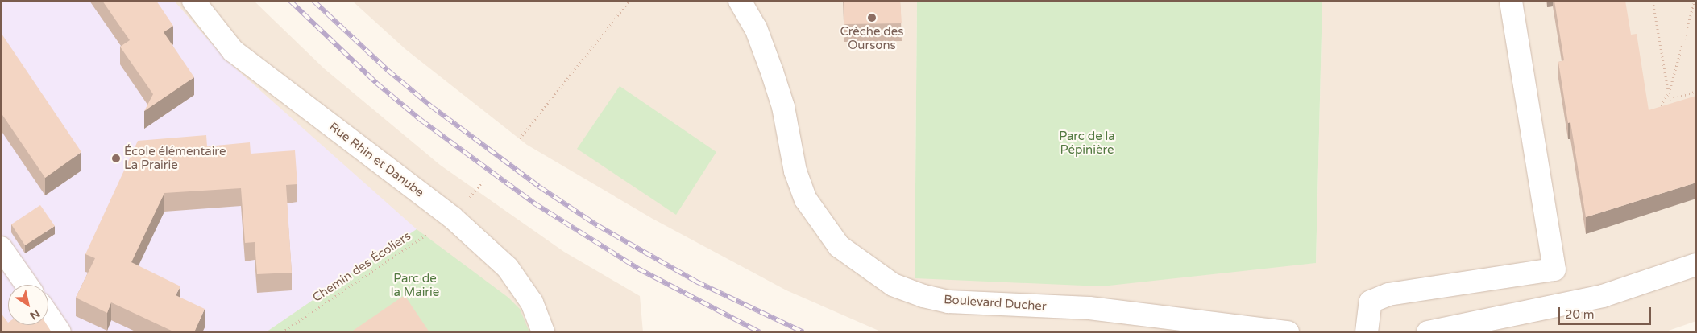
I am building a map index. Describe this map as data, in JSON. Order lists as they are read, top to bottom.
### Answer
{
  "streets": {
    "street": ["Rue Rhin et Danube", "Boulevard Ducher"],
    "path": ["Chemin des Écoliers"]
  },
  "crossings": [
    ["Rue Rhin et Danube", "Chemin des Écoliers"]
  ],
  "parks": ["Parc de la Pépinière", "Parc de la Mairie"],
  "places": ["Crèche des Oursons", "École élémentaire La Prairie"],
  "scale_bar": "20 m",
  "north": "bottom right"
}
